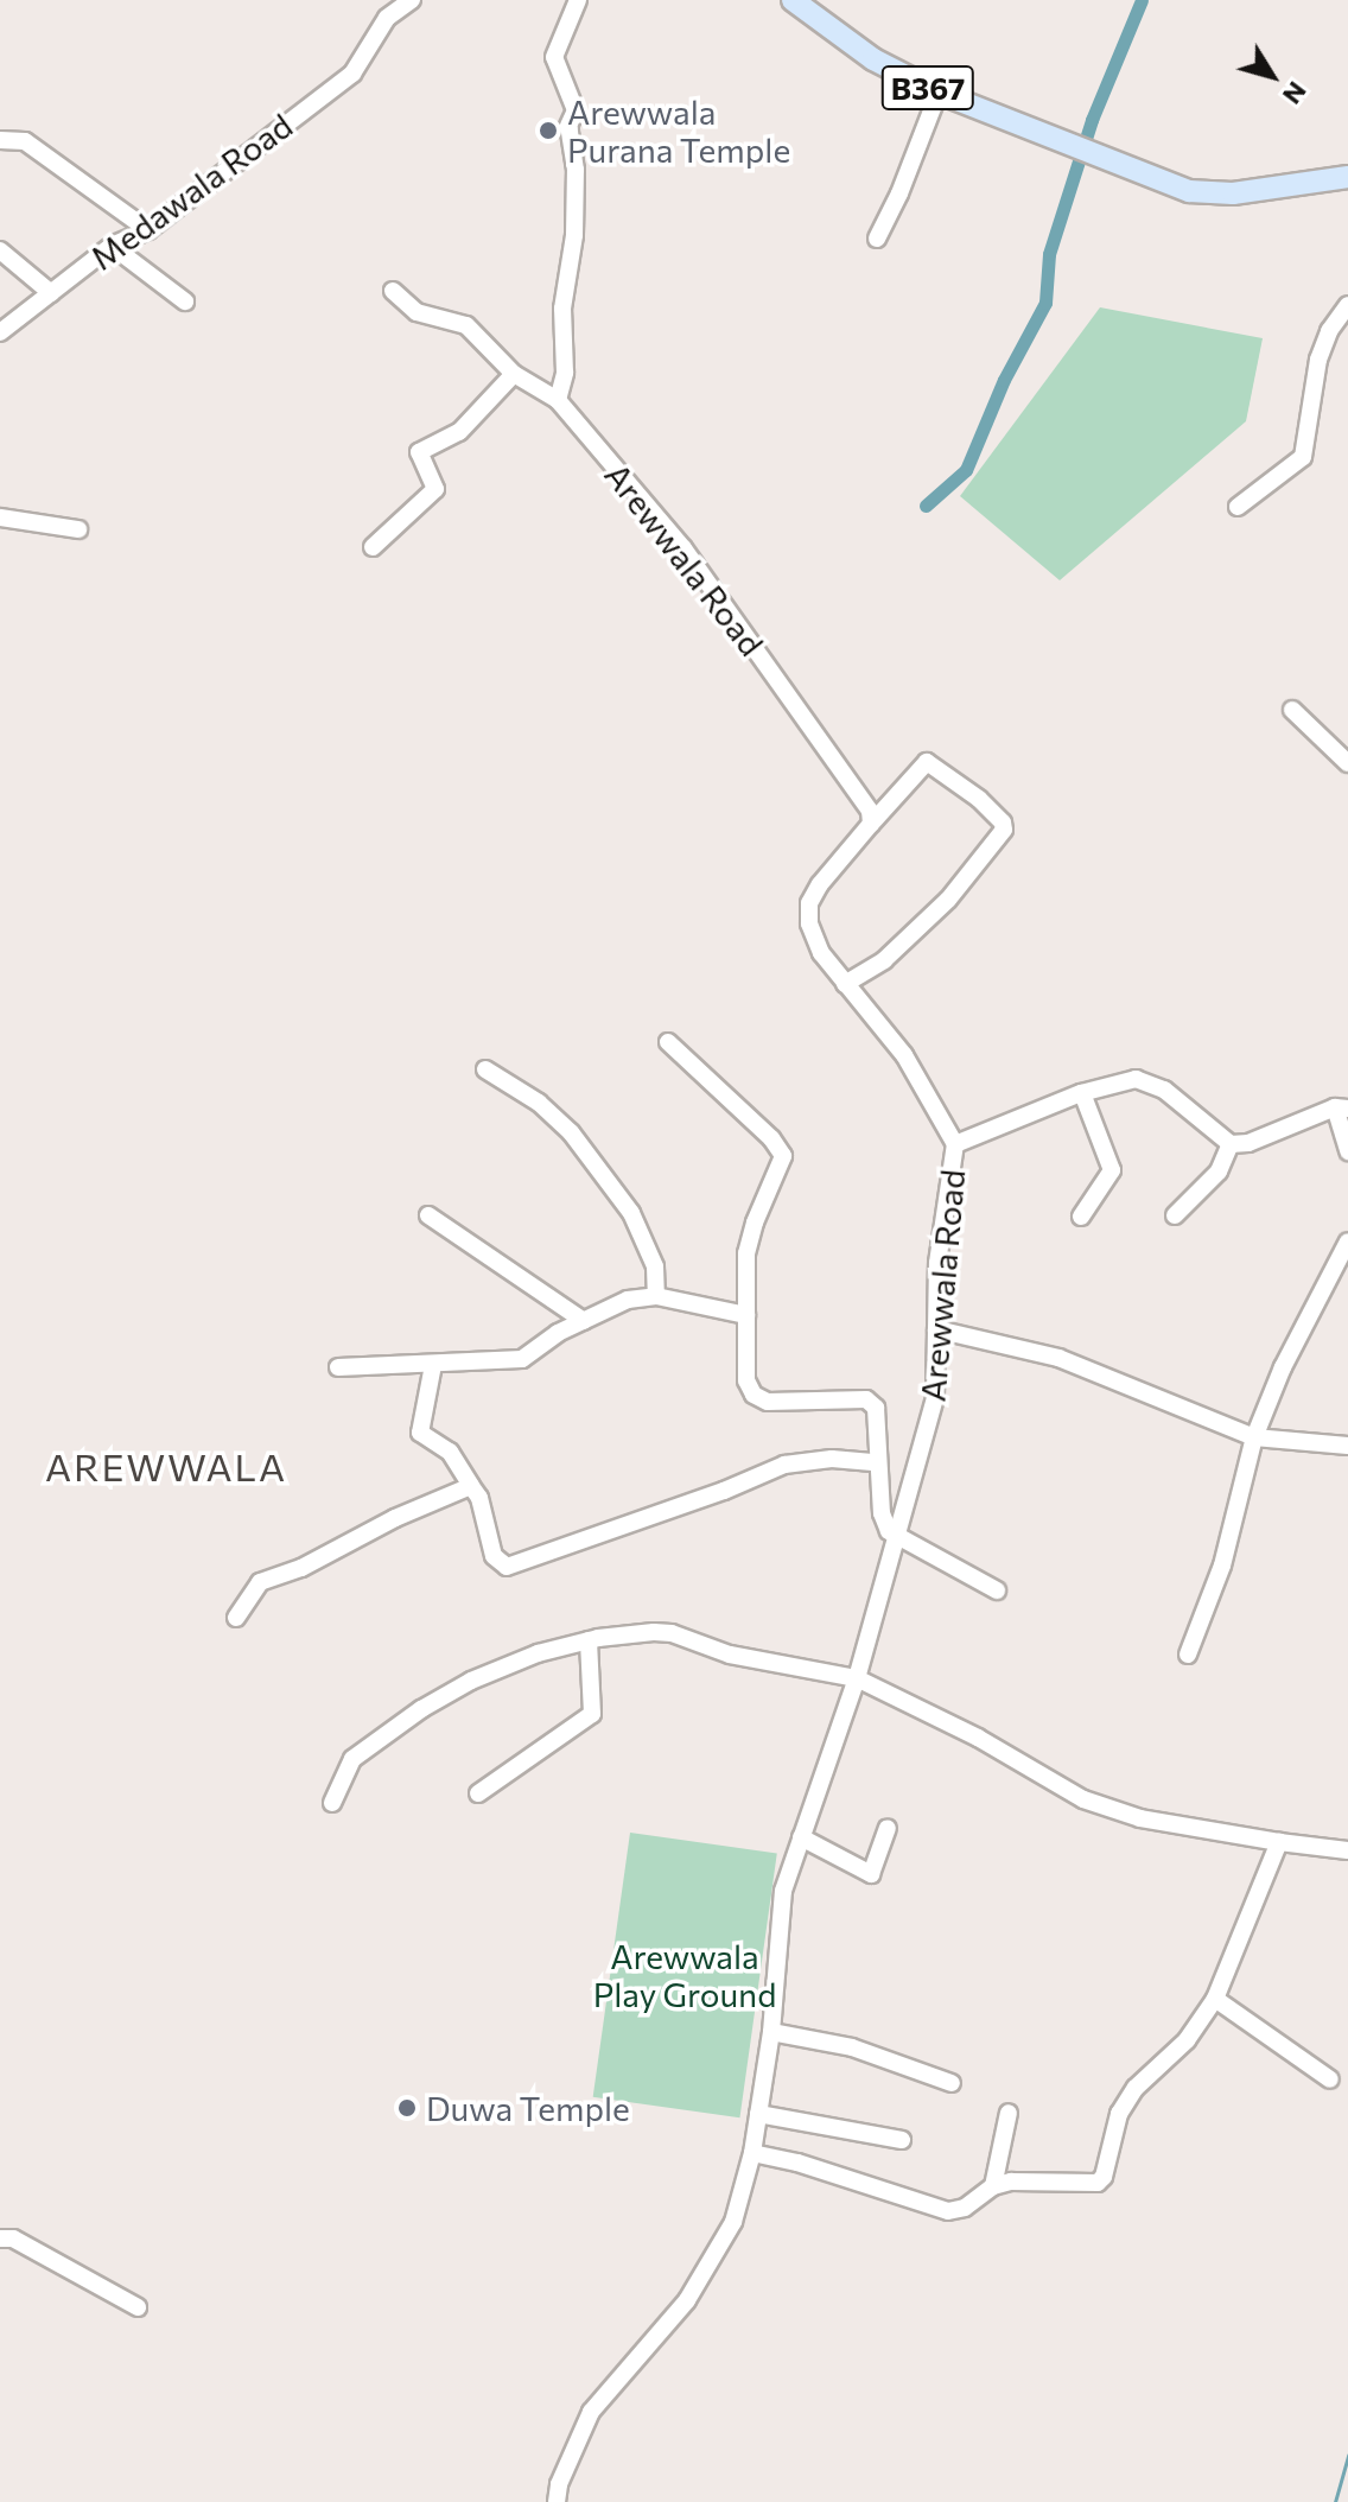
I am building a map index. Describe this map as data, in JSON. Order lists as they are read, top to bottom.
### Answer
{
  "streets": {
    "main road": ["B367"],
    "street": ["Medawala Road", "Arewwala Road"]
  },
  "districts": ["AREWWALA"],
  "parks": ["Arewwala Play Ground"],
  "places": ["Arewwala Purana Temple", "Duwa Temple"],
  "north": "bottom right"
}
